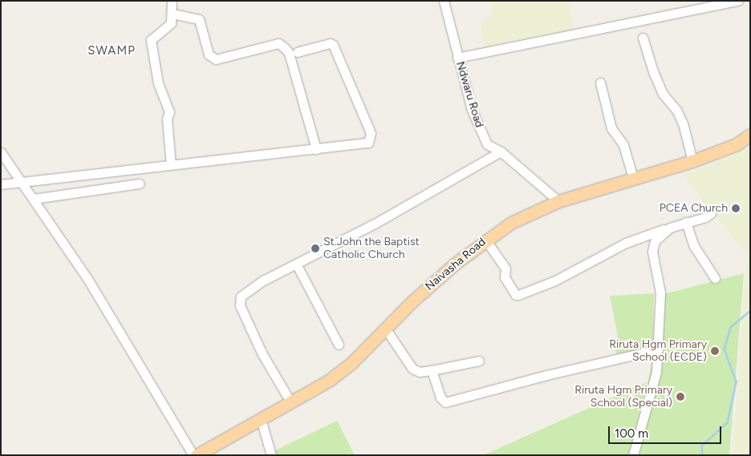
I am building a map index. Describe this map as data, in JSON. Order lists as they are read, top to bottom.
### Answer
{
  "streets": {
    "main road": ["Naivasha Road"],
    "street": ["Ndwaru Road"]
  },
  "crossings": [
    ["Ndwaru Road", "Naivasha Road"]
  ],
  "districts": ["SWAMP"],
  "places": [
    "PCEA Church",
    "St.John the Baptist Catholic Church",
    "Riruta Hgm Primary School (ECDE)",
    "Riruta Hgm Primary School (Special)"
  ],
  "scale_bar": "100 m"
}
